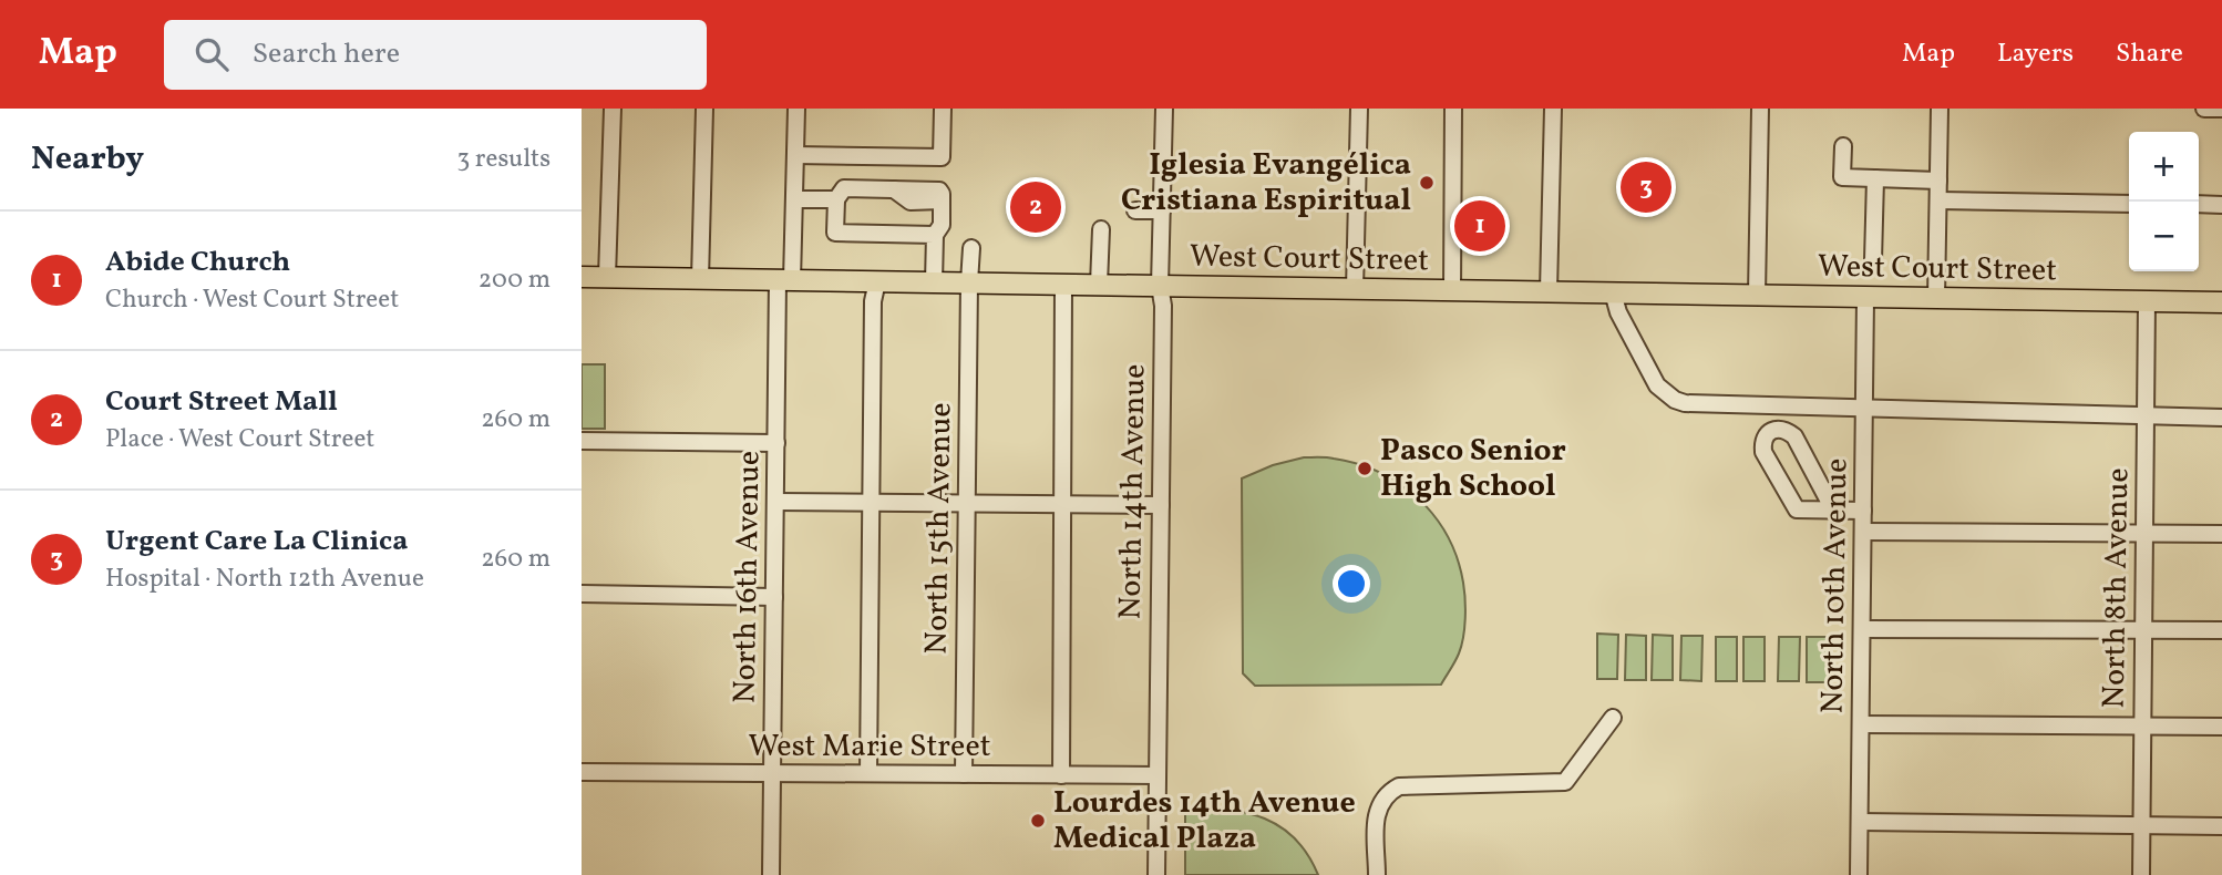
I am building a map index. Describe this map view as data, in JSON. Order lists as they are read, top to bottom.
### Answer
{
  "streets": {
    "main road": ["West Court Street"],
    "street": [
      "North 14th Avenue",
      "North 15th Avenue",
      "North 16th Avenue",
      "North 10th Avenue",
      "North 8th Avenue",
      "West Marie Street"
    ]
  },
  "crossings": [
    ["West Court Street", "North 14th Avenue"],
    ["West Court Street", "North 15th Avenue"],
    ["West Court Street", "North 16th Avenue"],
    ["West Court Street", "North 10th Avenue"],
    ["West Court Street", "North 8th Avenue"],
    ["North 14th Avenue", "West Marie Street"],
    ["North 15th Avenue", "West Marie Street"],
    ["North 16th Avenue", "West Marie Street"]
  ],
  "places": ["Iglesia Evangélica Cristiana Espiritual", "Pasco Senior High School", "Lourdes 14th Avenue Medical Plaza"],
  "page": {
    "header": "Map",
    "search": "Search here",
    "nav": ["Map", "Layers", "Share"],
    "heading": ["Nearby", "3 results"],
    "map_buttons": ["+", "−"],
    "pins": ["3", "2", "1"],
    "list": [
      {
        "mark": "1",
        "name": "Abide Church",
        "note": "Church · West Court Street",
        "value": "200 m"
      },
      {
        "mark": "2",
        "name": "Court Street Mall",
        "note": "Place · West Court Street",
        "value": "260 m"
      },
      {
        "mark": "3",
        "name": "Urgent Care La Clinica",
        "note": "Hospital · North 12th Avenue",
        "value": "260 m"
      }
    ]
  }
}
